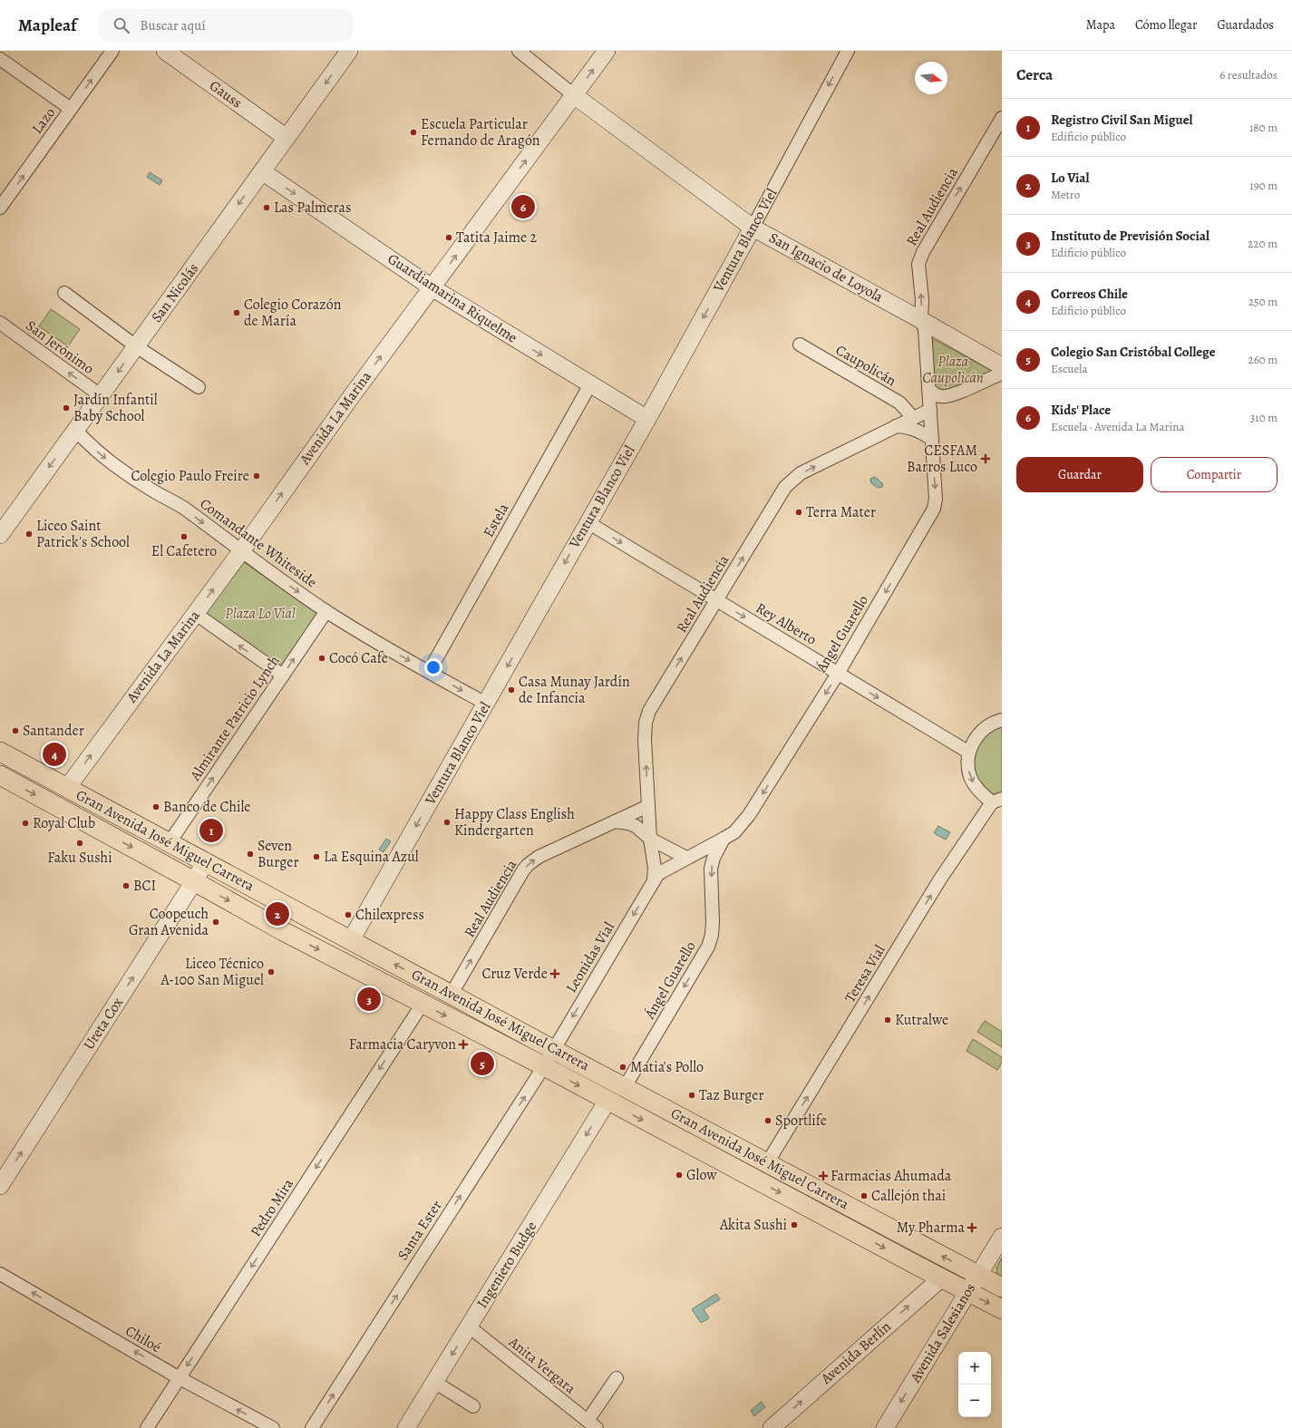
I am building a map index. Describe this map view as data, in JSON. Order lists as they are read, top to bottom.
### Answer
{
  "streets": {
    "main road": ["Gran Avenida José Miguel Carrera"],
    "street": [
      "Gauss",
      "Lazo",
      "Real Audiencia",
      "Ventura Blanco Viel",
      "San Ignacio de Loyola",
      "San Nicolás",
      "Guardiamarina Riquelme",
      "San Jerónimo",
      "Caupolicán",
      "Avenida La Marina",
      "Estela",
      "Comandante Whiteside",
      "Rey Alberto",
      "Ángel Guarello",
      "Almirante Patricio Lynch",
      "Leonidas Vial",
      "Teresa Vial",
      "Ureta Cox",
      "Pedro Mira",
      "Santa Ester",
      "Ingeniero Budge",
      "Avenida Salesianos",
      "Chiloé",
      "Avenida Berlín",
      "Anita Vergara"
    ]
  },
  "crossings": [
    ["Gauss", "San Nicolás"],
    ["Real Audiencia", "San Ignacio de Loyola"],
    ["Real Audiencia", "Caupolicán"],
    ["Real Audiencia", "Rey Alberto"],
    ["Real Audiencia", "Ángel Guarello"],
    ["Real Audiencia", "Gran Avenida José Miguel Carrera"],
    ["Ventura Blanco Viel", "San Ignacio de Loyola"],
    ["Ventura Blanco Viel", "Guardiamarina Riquelme"],
    ["Ventura Blanco Viel", "Comandante Whiteside"],
    ["Ventura Blanco Viel", "Rey Alberto"],
    ["Ventura Blanco Viel", "Gran Avenida José Miguel Carrera"],
    ["San Ignacio de Loyola", "Avenida La Marina"],
    ["San Nicolás", "Guardiamarina Riquelme"],
    ["San Nicolás", "San Jerónimo"],
    ["San Nicolás", "Comandante Whiteside"],
    ["Guardiamarina Riquelme", "Avenida La Marina"],
    ["Guardiamarina Riquelme", "Estela"],
    ["Avenida La Marina", "Comandante Whiteside"],
    ["Avenida La Marina", "Gran Avenida José Miguel Carrera"],
    ["Estela", "Comandante Whiteside"],
    ["Comandante Whiteside", "Almirante Patricio Lynch"],
    ["Rey Alberto", "Ángel Guarello"],
    ["Ángel Guarello", "Gran Avenida José Miguel Carrera"],
    ["Ángel Guarello", "Leonidas Vial"],
    ["Almirante Patricio Lynch", "Gran Avenida José Miguel Carrera"],
    ["Gran Avenida José Miguel Carrera", "Leonidas Vial"],
    ["Gran Avenida José Miguel Carrera", "Teresa Vial"],
    ["Gran Avenida José Miguel Carrera", "Ureta Cox"],
    ["Gran Avenida José Miguel Carrera", "Pedro Mira"],
    ["Gran Avenida José Miguel Carrera", "Santa Ester"],
    ["Gran Avenida José Miguel Carrera", "Ingeniero Budge"],
    ["Gran Avenida José Miguel Carrera", "Avenida Salesianos"],
    ["Gran Avenida José Miguel Carrera", "Avenida Berlín"],
    ["Leonidas Vial", "Santa Ester"],
    ["Pedro Mira", "Chiloé"],
    ["Ingeniero Budge", "Anita Vergara"]
  ],
  "one_way": [
    "Lazo",
    "Real Audiencia",
    "Ventura Blanco Viel",
    "San Nicolás",
    "Guardiamarina Riquelme",
    "Avenida La Marina",
    "Rey Alberto",
    "Ángel Guarello",
    "Almirante Patricio Lynch",
    "Leonidas Vial",
    "Teresa Vial",
    "Ureta Cox",
    "Pedro Mira",
    "Santa Ester",
    "Ingeniero Budge",
    "Avenida Salesianos",
    "Chiloé",
    "Avenida Berlín"
  ],
  "parks": ["Plaza Caupolicán", "Plaza Lo Vial"],
  "places": {
    "other": [
      "Escuela Particular Fernando de Aragón",
      "Las Palmeras",
      "Tatita Jaime 2",
      "Colegio Corazón de María",
      "Jardín Infantil Baby School",
      "Colegio Paulo Freire",
      "Terra Mater",
      "Liceo Saint Patrick's School",
      "El Cafetero",
      "Cocó Cafe",
      "Casa Munay Jardín de Infancia",
      "Santander",
      "Banco de Chile",
      "Happy Class English Kindergarten",
      "Royal Club",
      "Faku Sushi",
      "Seven Burger",
      "La Esquina Azul",
      "BCI",
      "Chilexpress",
      "Coopeuch Gran Avenida",
      "Liceo Técnico A-100 San Miguel",
      "Kutralwe",
      "Matia's Pollo",
      "Taz Burger",
      "Sportlife",
      "Glow",
      "Callejón thai",
      "Akita Sushi"
    ],
    "health": [
      "CESFAM Barros Luco",
      "Cruz Verde",
      "Farmacia Caryvon",
      "Farmacias Ahumada",
      "My Pharma"
    ]
  },
  "north": "right",
  "page": {
    "header": "Mapleaf",
    "search": "Buscar aquí",
    "nav": ["Mapa", "Cómo llegar", "Guardados"],
    "heading": ["Cerca", "6 resultados"],
    "list": [
      {
        "mark": "1",
        "name": "Registro Civil San Miguel",
        "note": "Edificio público",
        "value": "180 m"
      },
      {
        "mark": "2",
        "name": "Lo Vial",
        "note": "Metro",
        "value": "190 m"
      },
      {
        "mark": "3",
        "name": "Instituto de Previsión Social",
        "note": "Edificio público",
        "value": "220 m"
      },
      {
        "mark": "4",
        "name": "Correos Chile",
        "note": "Edificio público",
        "value": "250 m"
      },
      {
        "mark": "5",
        "name": "Colegio San Cristóbal College",
        "note": "Escuela",
        "value": "260 m"
      },
      {
        "mark": "6",
        "name": "Kids' Place",
        "note": "Escuela · Avenida La Marina",
        "value": "310 m"
      }
    ],
    "pins": [
      "6",
      "4",
      "1",
      "2",
      "3",
      "5"
    ],
    "buttons": ["Guardar", "Compartir"],
    "map_buttons": ["+", "−"]
  }
}
